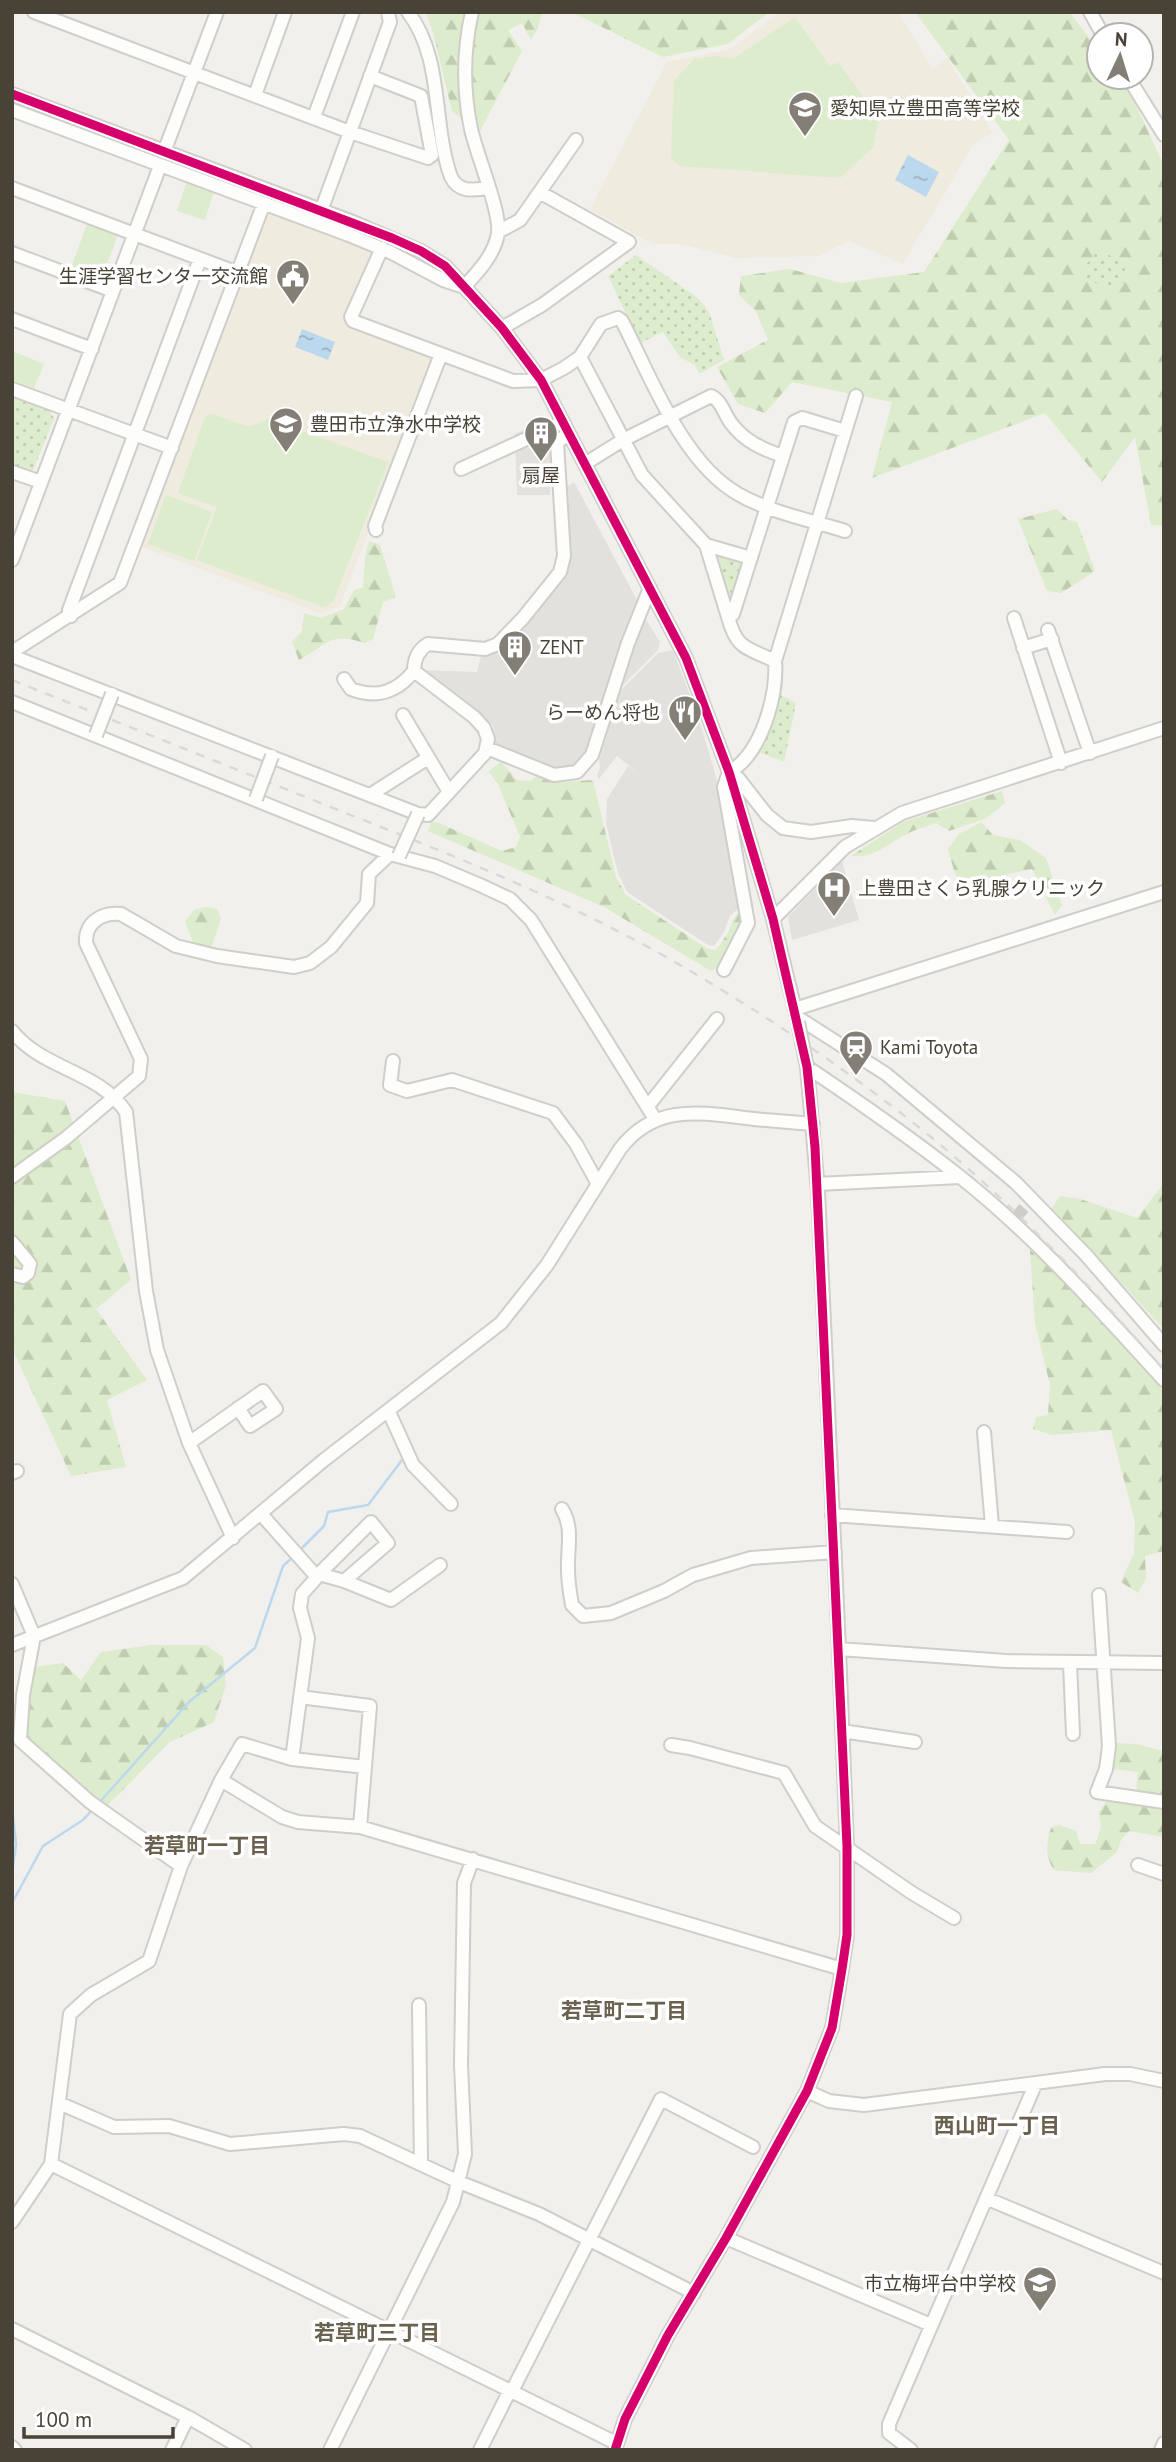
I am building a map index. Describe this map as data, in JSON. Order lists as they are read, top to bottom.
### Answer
{
  "districts": [
    "若草町一丁目",
    "若草町二丁目",
    "西山町一丁目",
    "若草町三丁目"
  ],
  "places": {
    "school or university": ["愛知県立豊田高等学校", "豊田市立浄水中学校", "市立梅坪台中学校"],
    "public building": ["生涯学習センタ一交流館"],
    "building": ["扇屋", "ZENT"],
    "restaurant": ["らーめん将也"],
    "hospital": ["上豊田さくら乳腺クリニック"],
    "station": ["Kami Toyota"]
  },
  "scale_bar": "100 m",
  "north": "top"
}
